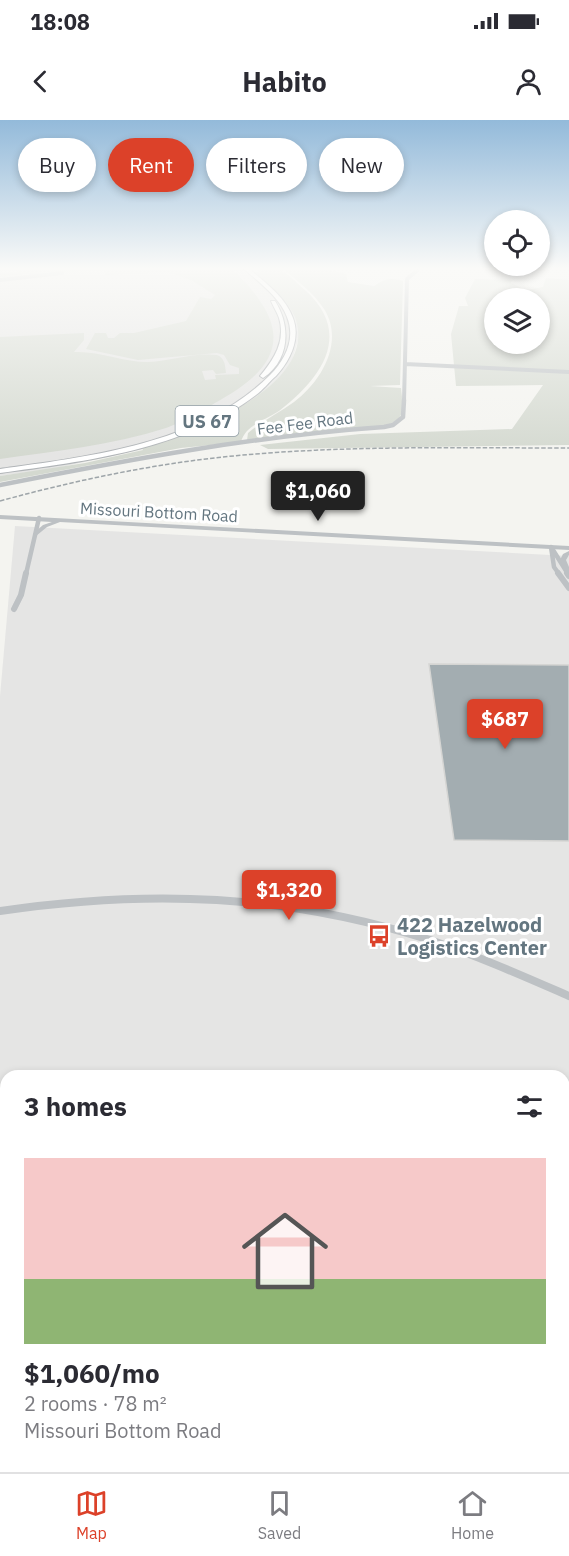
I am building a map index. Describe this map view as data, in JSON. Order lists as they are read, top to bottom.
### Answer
{
  "streets": {
    "highway": ["US 67"],
    "street": ["Fee Fee Road", "Missouri Bottom Road"]
  },
  "places": {
    "bus stop": ["422 Hazelwood Logistics Center"]
  },
  "page": {
    "status": "18:08",
    "header": "Habito",
    "chip": [
      "Buy",
      "Rent",
      "Filters",
      "New"
    ],
    "price": ["$1,060", "$687", "$1,320"],
    "heading": "3 homes",
    "list": [
      {
        "name": "$1,060/mo",
        "note": "2 rooms · 78 m² · Missouri Bottom Road"
      }
    ],
    "tabs": ["Map", "Saved", "Home"]
  }
}
